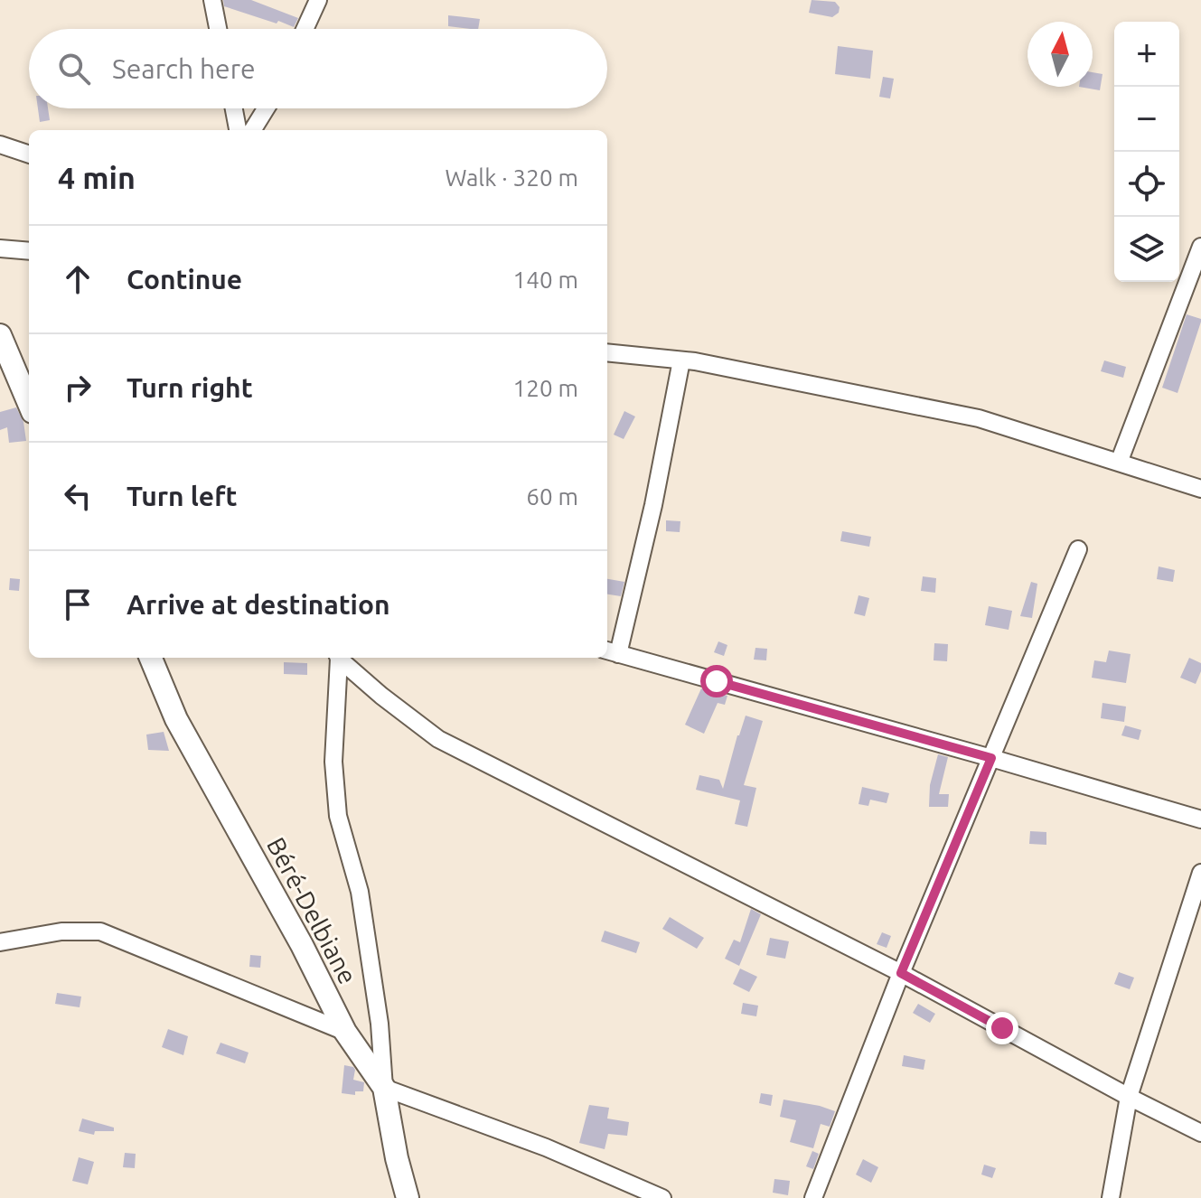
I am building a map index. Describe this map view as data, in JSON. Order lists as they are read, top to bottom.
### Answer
{
  "streets": {
    "street": ["Béré-Delbiane"]
  },
  "north": "top",
  "page": {
    "map_buttons": ["+", "−"],
    "search": "Search here",
    "heading": ["4 min", "Walk · 320 m"],
    "list": [
      ["Continue", "140 m"],
      ["Turn right", "120 m"],
      ["Turn left", "60 m"],
      "Arrive at destination"
    ]
  }
}
